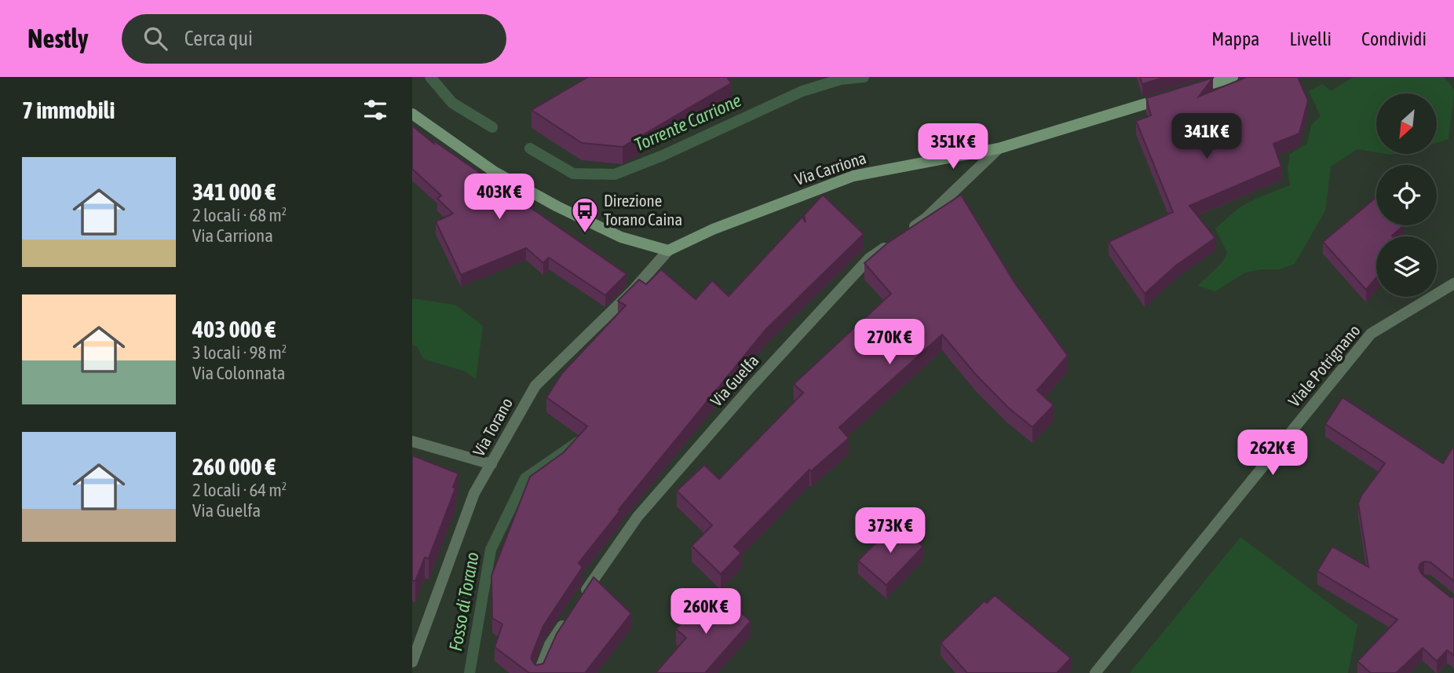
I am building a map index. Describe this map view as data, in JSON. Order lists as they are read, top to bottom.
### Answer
{
  "streets": {
    "main road": ["Via Carriona"],
    "street": ["Viale Potrignano", "Via Guelfa", "Via Torano"]
  },
  "crossings": [
    ["Via Carriona", "Via Guelfa"],
    ["Via Carriona", "Via Torano"]
  ],
  "water": ["Torrente Carrione", "Fosso di Torano"],
  "places": {
    "bus stop": ["Direzione Torano Caina"]
  },
  "north": "bottom left",
  "page": {
    "header": "Nestly",
    "search": "Cerca qui",
    "nav": ["Mappa", "Livelli", "Condividi"],
    "heading": "7 immobili",
    "price": [
      "341K €",
      "351K €",
      "403K €",
      "270K €",
      "262K €",
      "373K €",
      "260K €"
    ],
    "list": [
      {
        "name": "341 000 €",
        "note": "2 locali · 68 m² · Via Carriona"
      },
      {
        "name": "403 000 €",
        "note": "3 locali · 98 m² · Via Colonnata"
      },
      {
        "name": "260 000 €",
        "note": "2 locali · 64 m² · Via Guelfa"
      }
    ]
  }
}
